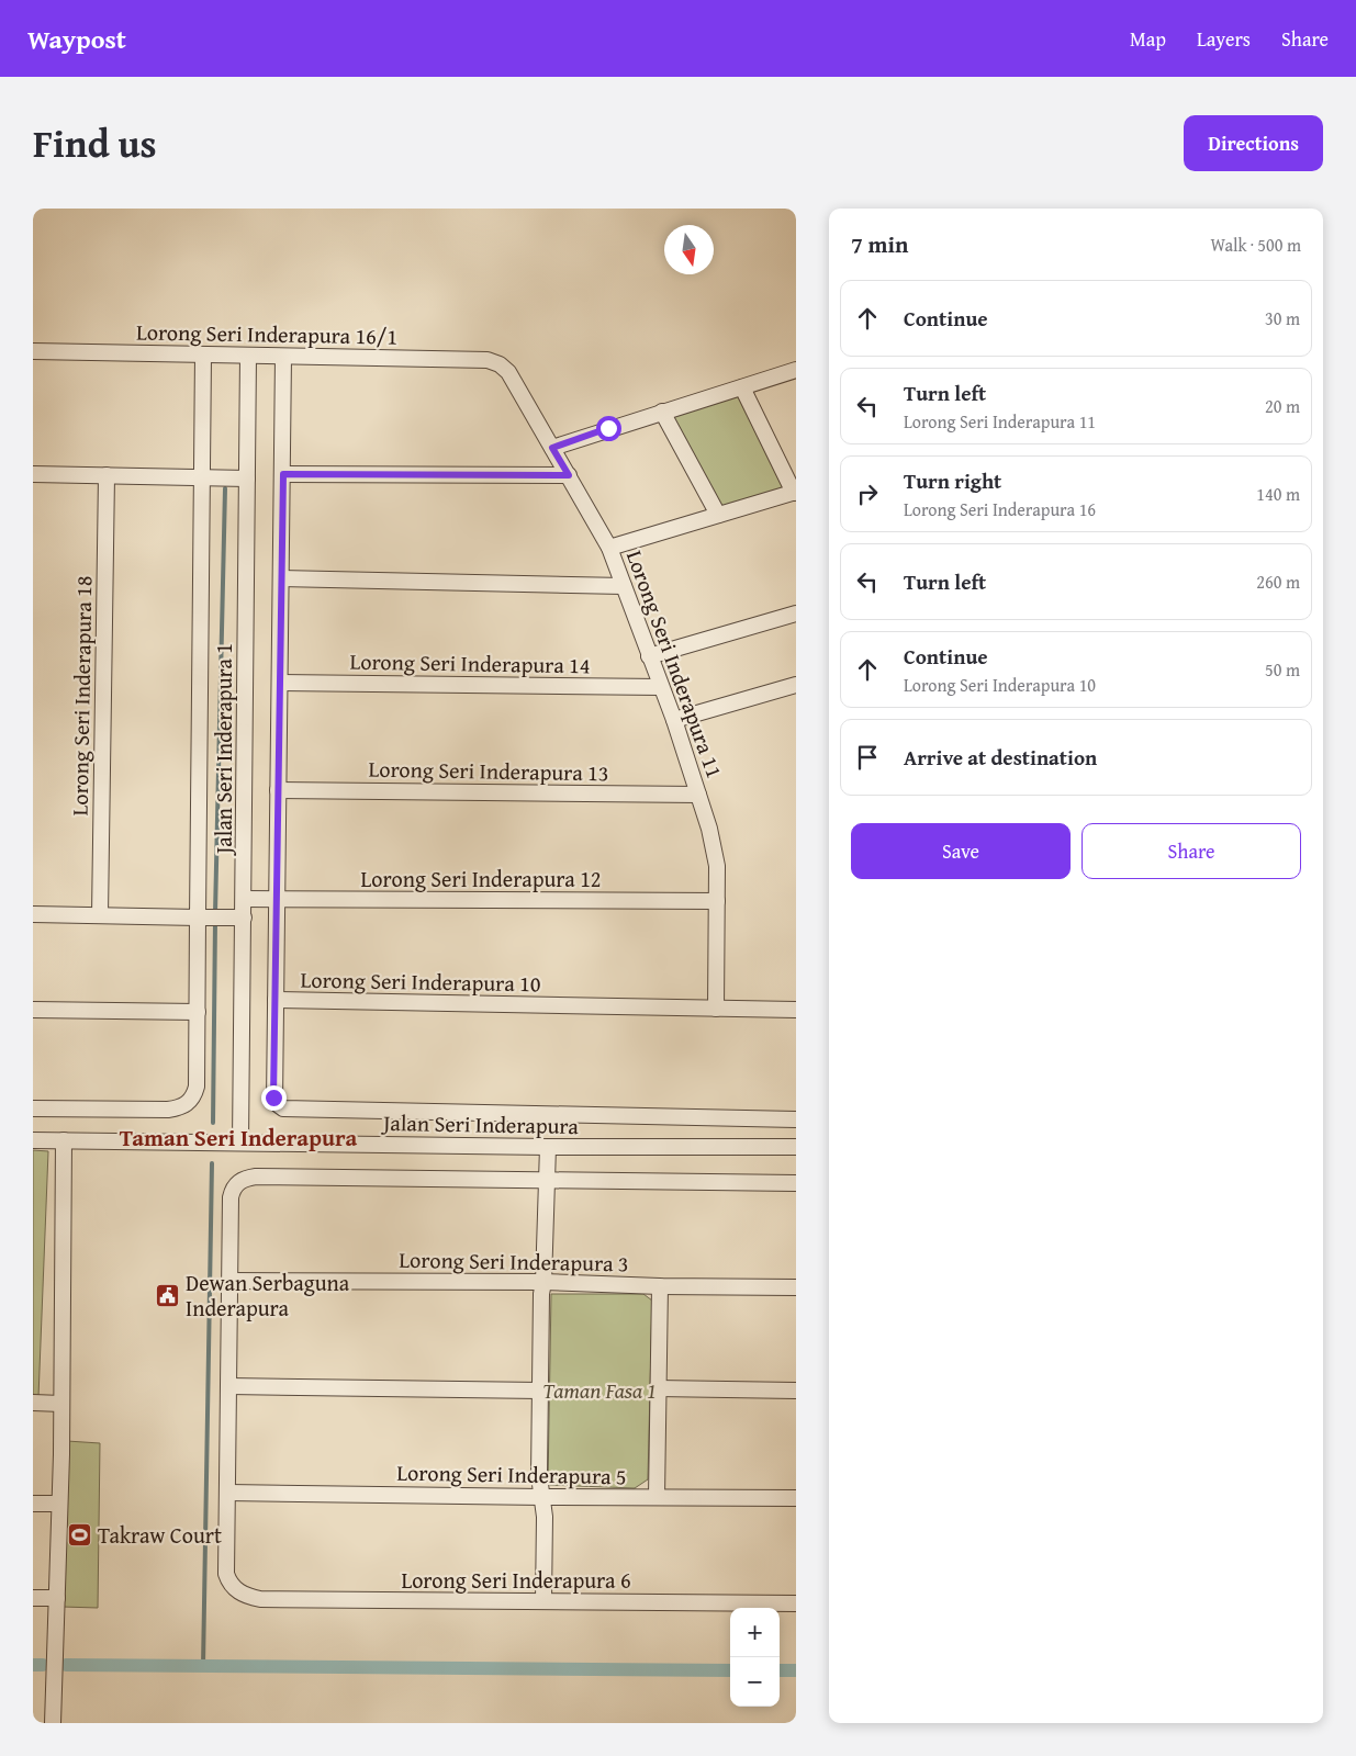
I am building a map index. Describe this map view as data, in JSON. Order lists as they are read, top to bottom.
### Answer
{
  "streets": {
    "street": [
      "Lorong Seri Inderapura 16/1",
      "Lorong Seri Inderapura 14",
      "Lorong Seri Inderapura 11",
      "Lorong Seri Inderapura 18",
      "Jalan Seri Inderapura 1",
      "Lorong Seri Inderapura 13",
      "Lorong Seri Inderapura 12",
      "Lorong Seri Inderapura 10",
      "Jalan Seri Inderapura",
      "Lorong Seri Inderapura 3",
      "Lorong Seri Inderapura 5",
      "Lorong Seri Inderapura 6"
    ]
  },
  "crossings": [
    ["Lorong Seri Inderapura 16/1", "Lorong Seri Inderapura 11"],
    ["Lorong Seri Inderapura 16/1", "Jalan Seri Inderapura 1"],
    ["Lorong Seri Inderapura 14", "Lorong Seri Inderapura 11"],
    ["Lorong Seri Inderapura 11", "Lorong Seri Inderapura 13"],
    ["Lorong Seri Inderapura 11", "Lorong Seri Inderapura 12"],
    ["Lorong Seri Inderapura 11", "Lorong Seri Inderapura 10"],
    ["Jalan Seri Inderapura 1", "Lorong Seri Inderapura 12"],
    ["Jalan Seri Inderapura 1", "Jalan Seri Inderapura"],
    ["Lorong Seri Inderapura 5", "Lorong Seri Inderapura 6"]
  ],
  "districts": ["Taman Seri Inderapura"],
  "parks": ["Taman Fasa 1"],
  "places": {
    "public building": ["Dewan Serbaguna Inderapura"],
    "sports": ["Takraw Court"]
  },
  "north": "bottom",
  "page": {
    "header": "Waypost",
    "nav": ["Map", "Layers", "Share"],
    "title": "Find us",
    "buttons": [
      "Directions",
      ["Save", "Share"]
    ],
    "heading": ["7 min", "Walk · 500 m"],
    "list": [
      ["Continue", "30 m"],
      ["Turn left", "Lorong Seri Inderapura 11", "20 m"],
      ["Turn right", "Lorong Seri Inderapura 16", "140 m"],
      ["Turn left", "260 m"],
      ["Continue", "Lorong Seri Inderapura 10", "50 m"],
      "Arrive at destination"
    ],
    "map_buttons": ["+", "−"]
  }
}
